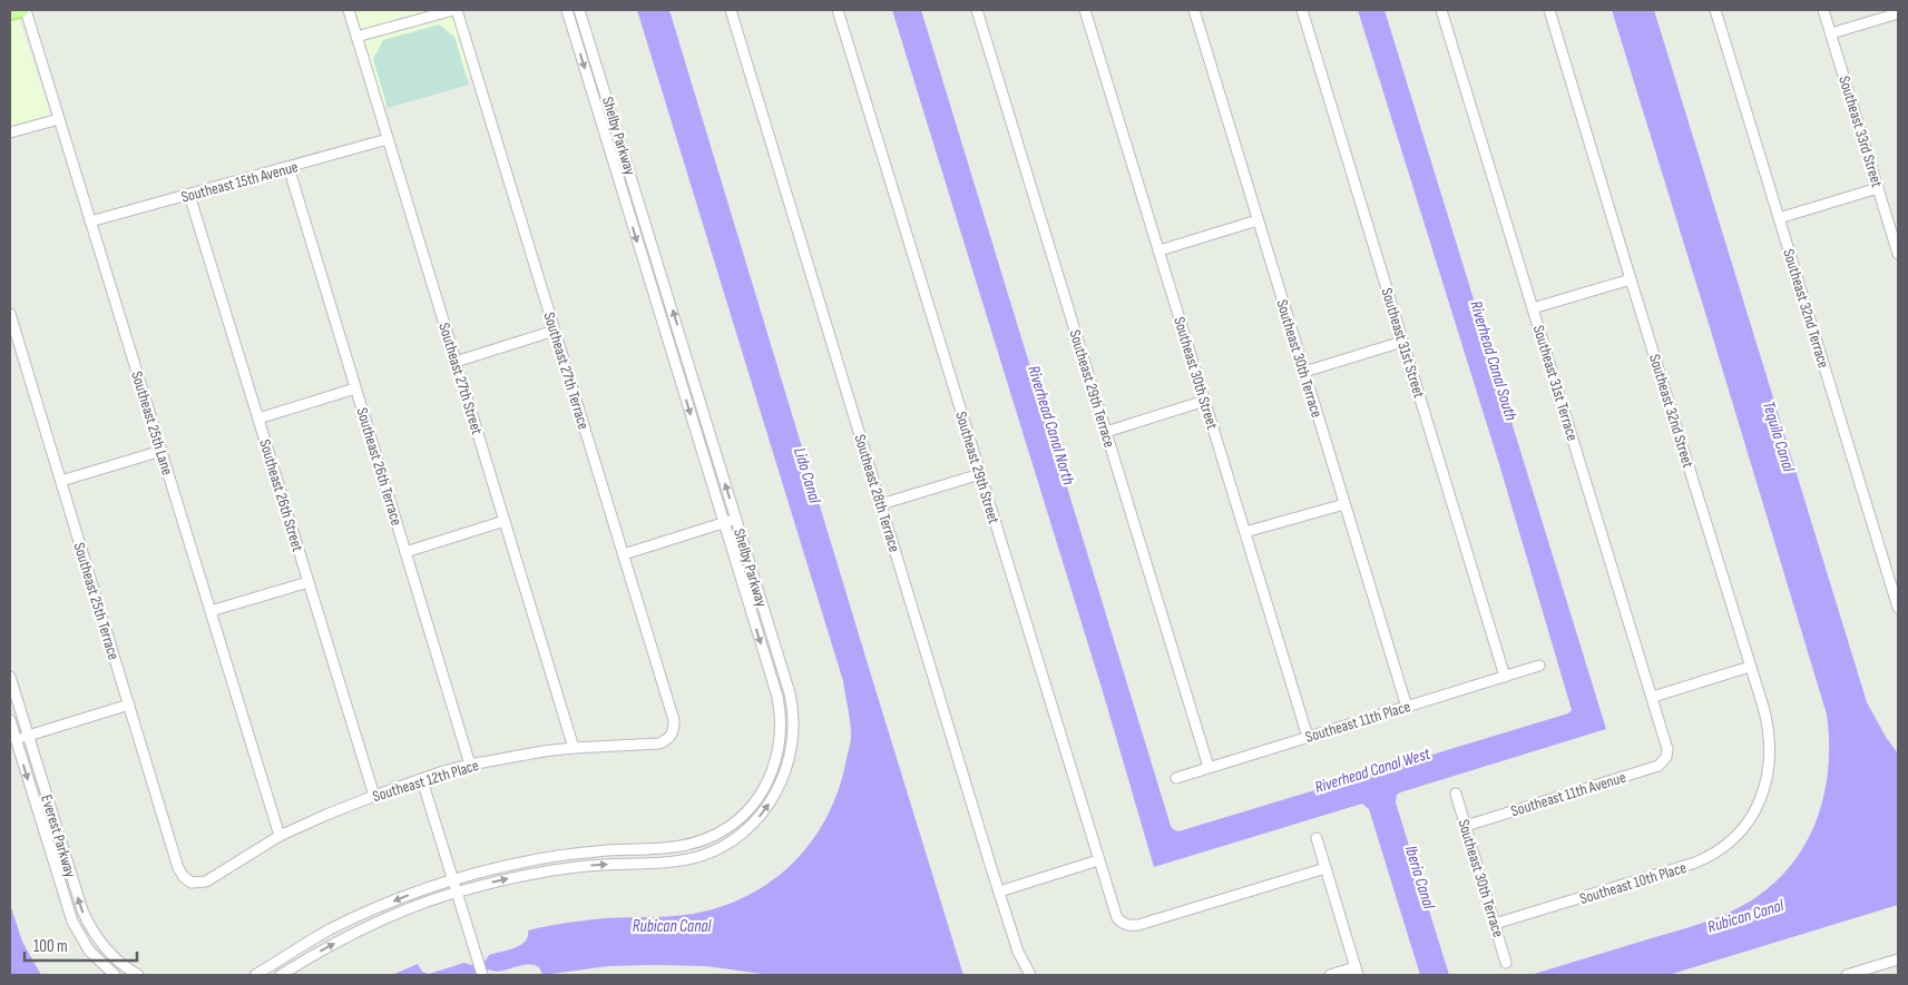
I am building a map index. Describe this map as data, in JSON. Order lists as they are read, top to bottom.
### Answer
{
  "streets": {
    "street": [
      "Southeast 33rd Street",
      "Shelby Parkway",
      "Southeast 15th Avenue",
      "Southeast 32nd Terrace",
      "Southeast 31st Street",
      "Southeast 30th Terrace",
      "Southeast 27th Terrace",
      "Southeast 30th Street",
      "Southeast 27th Street",
      "Southeast 31st Terrace",
      "Southeast 29th Terrace",
      "Southeast 32nd Street",
      "Southeast 25th Lane",
      "Southeast 26th Terrace",
      "Southeast 29th Street",
      "Southeast 28th Terrace",
      "Southeast 26th Street",
      "Southeast 25th Terrace",
      "Southeast 11th Place",
      "Southeast 12th Place",
      "Southeast 11th Avenue",
      "Everest Parkway",
      "Southeast 10th Place"
    ]
  },
  "crossings": [
    ["Southeast 15th Avenue", "Southeast 27th Street"],
    ["Southeast 15th Avenue", "Southeast 25th Lane"],
    ["Southeast 15th Avenue", "Southeast 26th Terrace"],
    ["Southeast 15th Avenue", "Southeast 26th Street"],
    ["Southeast 31st Street", "Southeast 11th Place"],
    ["Southeast 30th Terrace", "Southeast 11th Place"],
    ["Southeast 30th Terrace", "Southeast 11th Avenue"],
    ["Southeast 30th Terrace", "Southeast 10th Place"],
    ["Southeast 27th Terrace", "Southeast 12th Place"],
    ["Southeast 30th Street", "Southeast 11th Place"],
    ["Southeast 27th Street", "Southeast 12th Place"],
    ["Southeast 31st Terrace", "Southeast 11th Avenue"],
    ["Southeast 29th Terrace", "Southeast 11th Place"],
    ["Southeast 32nd Street", "Southeast 10th Place"],
    ["Southeast 25th Lane", "Southeast 12th Place"],
    ["Southeast 26th Terrace", "Southeast 12th Place"],
    ["Southeast 26th Street", "Southeast 12th Place"],
    ["Southeast 25th Terrace", "Southeast 12th Place"]
  ],
  "water": [
    "Riverhead Canal South",
    "Riverhead Canal North",
    "Tequila Canal",
    "Lido Canal",
    "Riverhead Canal West",
    "Iberia Canal",
    "Rubican Canal"
  ],
  "scale_bar": "100 m"
}
